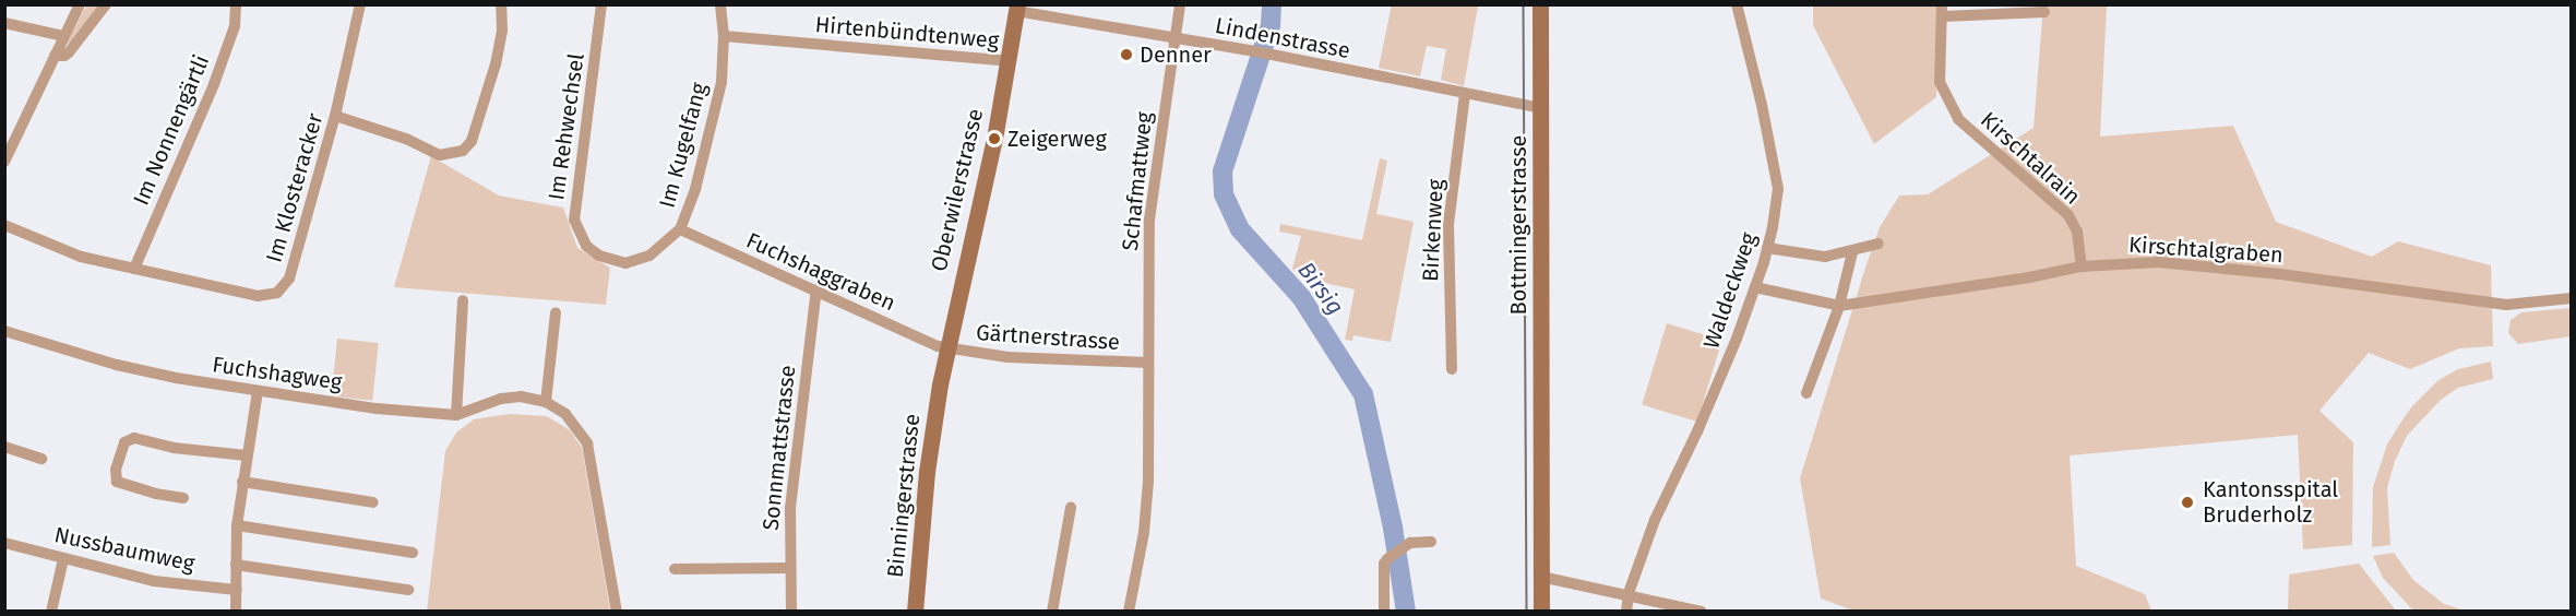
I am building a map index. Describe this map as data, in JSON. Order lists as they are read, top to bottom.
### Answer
{
  "streets": {
    "main road": ["Oberwilerstrasse", "Bottmingerstrasse", "Binningerstrasse"],
    "street": [
      "Hirtenbündtenweg",
      "Lindenstrasse",
      "Im Rehwechsel",
      "Im Nonnengärtli",
      "Im Kugelfang",
      "Kirschtalrain",
      "Schafmattweg",
      "Im Klosteracker",
      "Birkenweg",
      "Kirschtalgraben",
      "Fuchshaggraben",
      "Waldeckweg",
      "Gärtnerstrasse",
      "Fuchshagweg",
      "Sonnmattstrasse",
      "Nussbaumweg"
    ]
  },
  "crossings": [
    ["Hirtenbündtenweg", "Im Kugelfang"],
    ["Hirtenbündtenweg", "Oberwilerstrasse"],
    ["Lindenstrasse", "Schafmattweg"],
    ["Lindenstrasse", "Oberwilerstrasse"],
    ["Lindenstrasse", "Bottmingerstrasse"],
    ["Lindenstrasse", "Birkenweg"],
    ["Im Rehwechsel", "Im Kugelfang"],
    ["Im Nonnengärtli", "Im Klosteracker"],
    ["Im Kugelfang", "Fuchshaggraben"],
    ["Kirschtalrain", "Kirschtalgraben"],
    ["Schafmattweg", "Gärtnerstrasse"],
    ["Oberwilerstrasse", "Fuchshaggraben"],
    ["Oberwilerstrasse", "Gärtnerstrasse"],
    ["Oberwilerstrasse", "Binningerstrasse"],
    ["Kirschtalgraben", "Waldeckweg"],
    ["Fuchshaggraben", "Gärtnerstrasse"],
    ["Fuchshaggraben", "Sonnmattstrasse"]
  ],
  "water": ["Birsig"],
  "places": ["Denner", "Zeigerweg", "Kantonsspital Bruderholz"]
}
